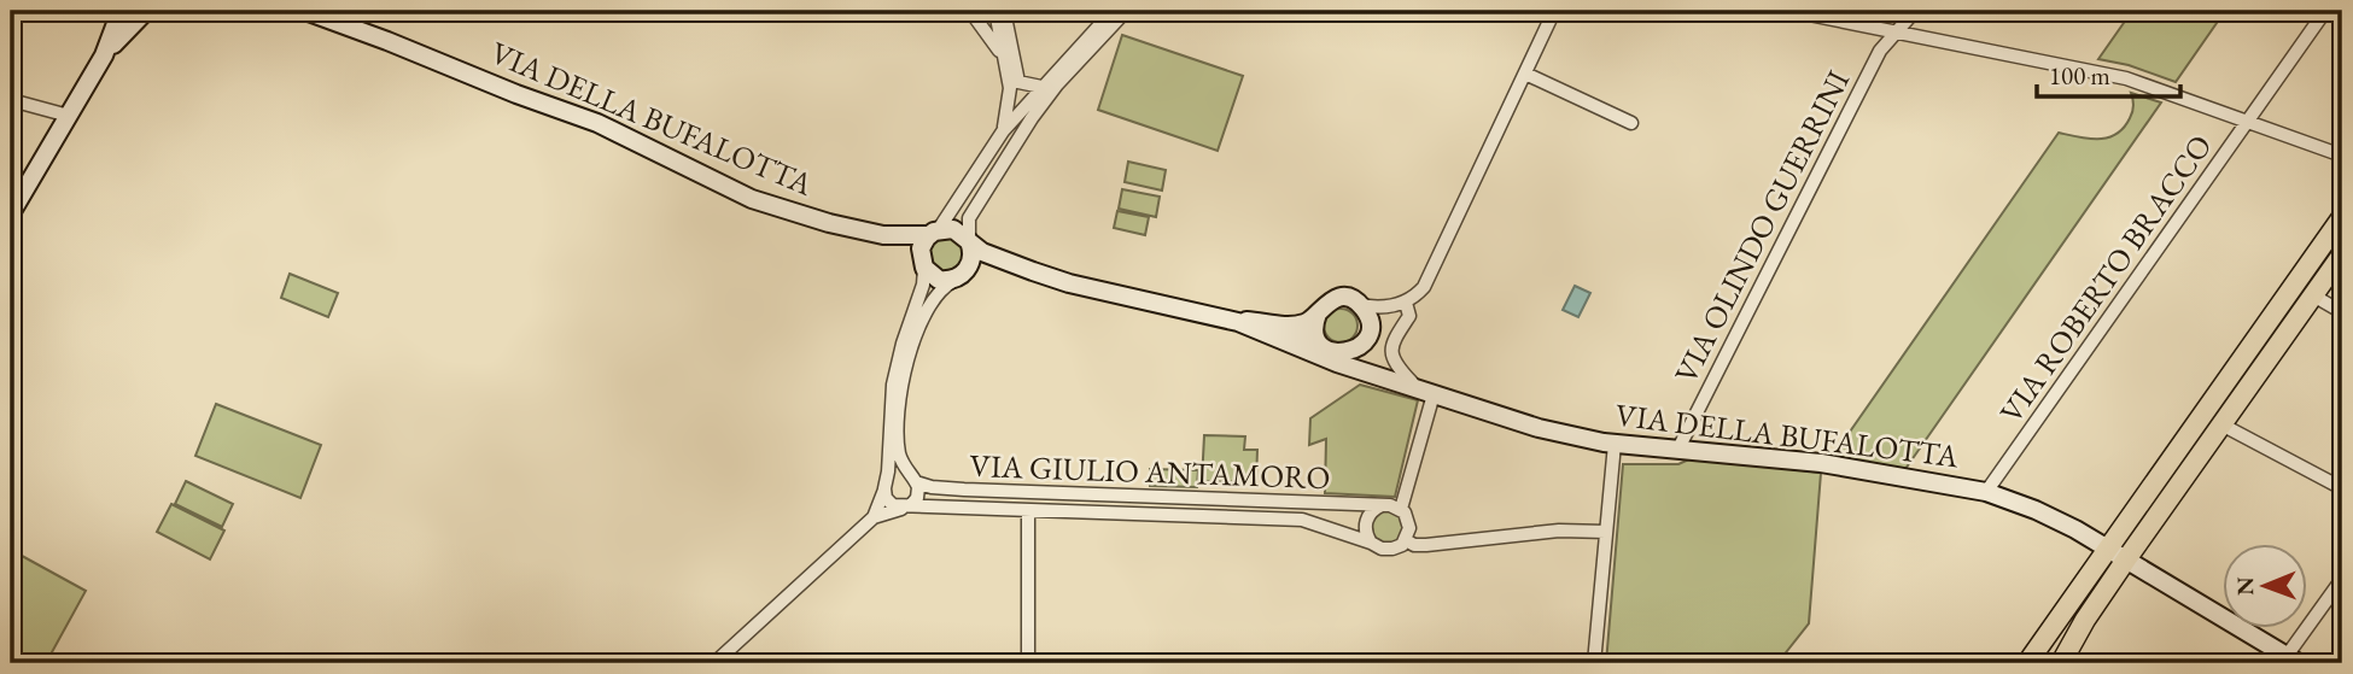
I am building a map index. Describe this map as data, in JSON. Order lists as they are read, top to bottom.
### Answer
{
  "streets": {
    "street": [
      "VIA DELLA BUFALOTTA",
      "VIA OLINDO GUERRINI",
      "VIA ROBERTO BRACCO",
      "VIA GIULIO ANTAMORO"
    ]
  },
  "crossings": [
    ["VIA DELLA BUFALOTTA", "VIA OLINDO GUERRINI"],
    ["VIA DELLA BUFALOTTA", "VIA ROBERTO BRACCO"]
  ],
  "scale_bar": "100 m",
  "north": "left"
}
